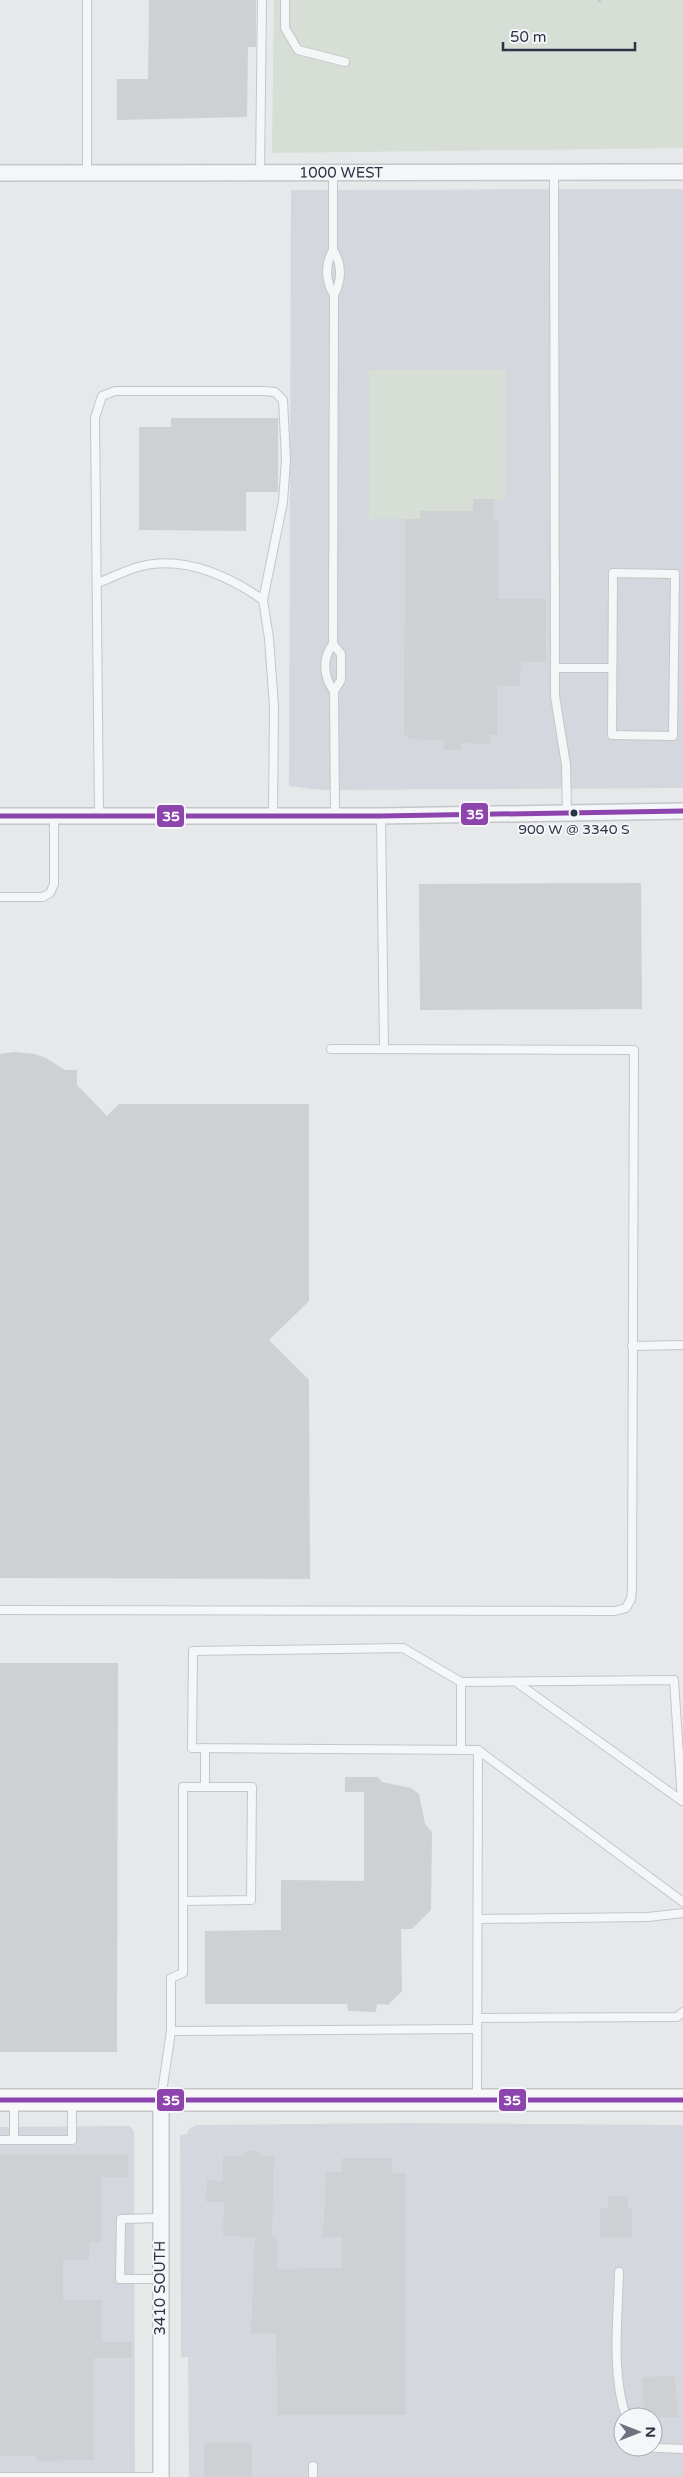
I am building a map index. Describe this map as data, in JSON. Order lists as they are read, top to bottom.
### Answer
{
  "streets": {
    "street": ["1000 WEST", "3410 SOUTH"]
  },
  "places": ["900 W @ 3340 S"],
  "lines": ["transit line 35"],
  "scale_bar": "50 m",
  "north": "right"
}
